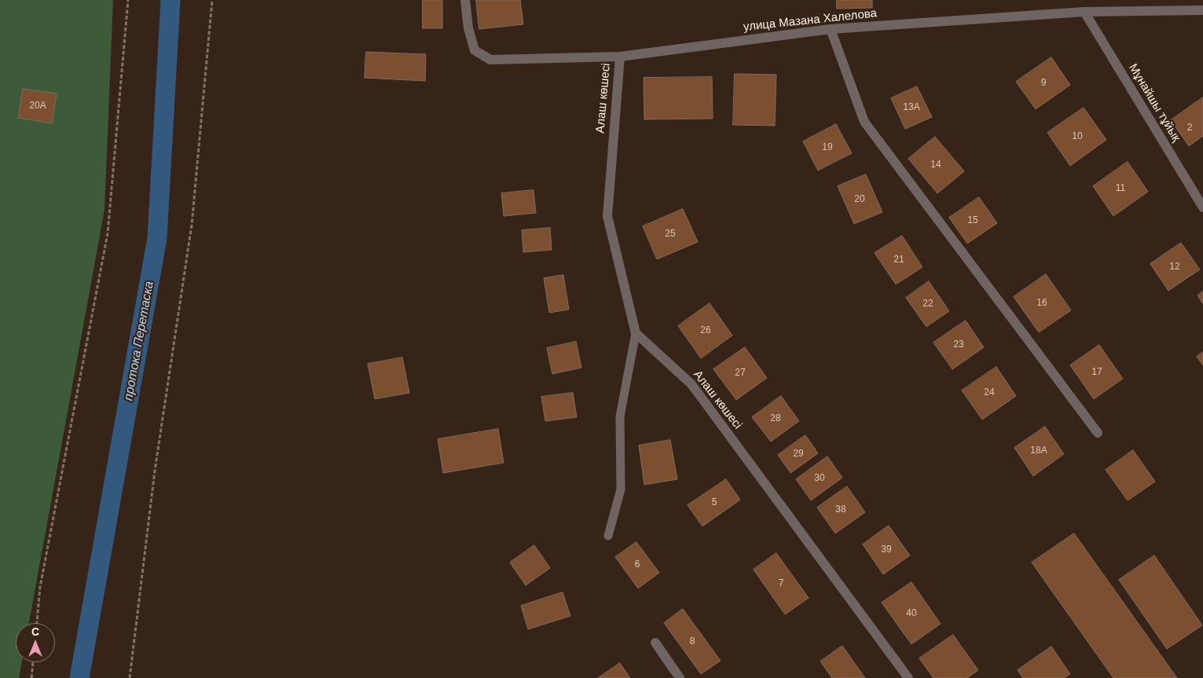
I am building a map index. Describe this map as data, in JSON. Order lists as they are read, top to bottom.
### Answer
{
  "streets": {
    "street": ["улица Мазана Халелова", "Алаш көшесі", "Мұнайшы тұйық"]
  },
  "crossings": [
    ["улица Мазана Халелова", "Алаш көшесі"],
    ["улица Мазана Халелова", "Мұнайшы тұйық"]
  ],
  "water": ["протока Перетаска"],
  "house_numbers": [
    "9",
    "20А",
    "13А",
    "2",
    "10",
    "19",
    "14",
    "11",
    "20",
    "15",
    "25",
    "21",
    "12",
    "16",
    "22",
    "26",
    "23",
    "17",
    "27",
    "24",
    "28",
    "18А",
    "29",
    "30",
    "5",
    "38",
    "39",
    "6",
    "7",
    "40",
    "8"
  ],
  "north": "top"
}
